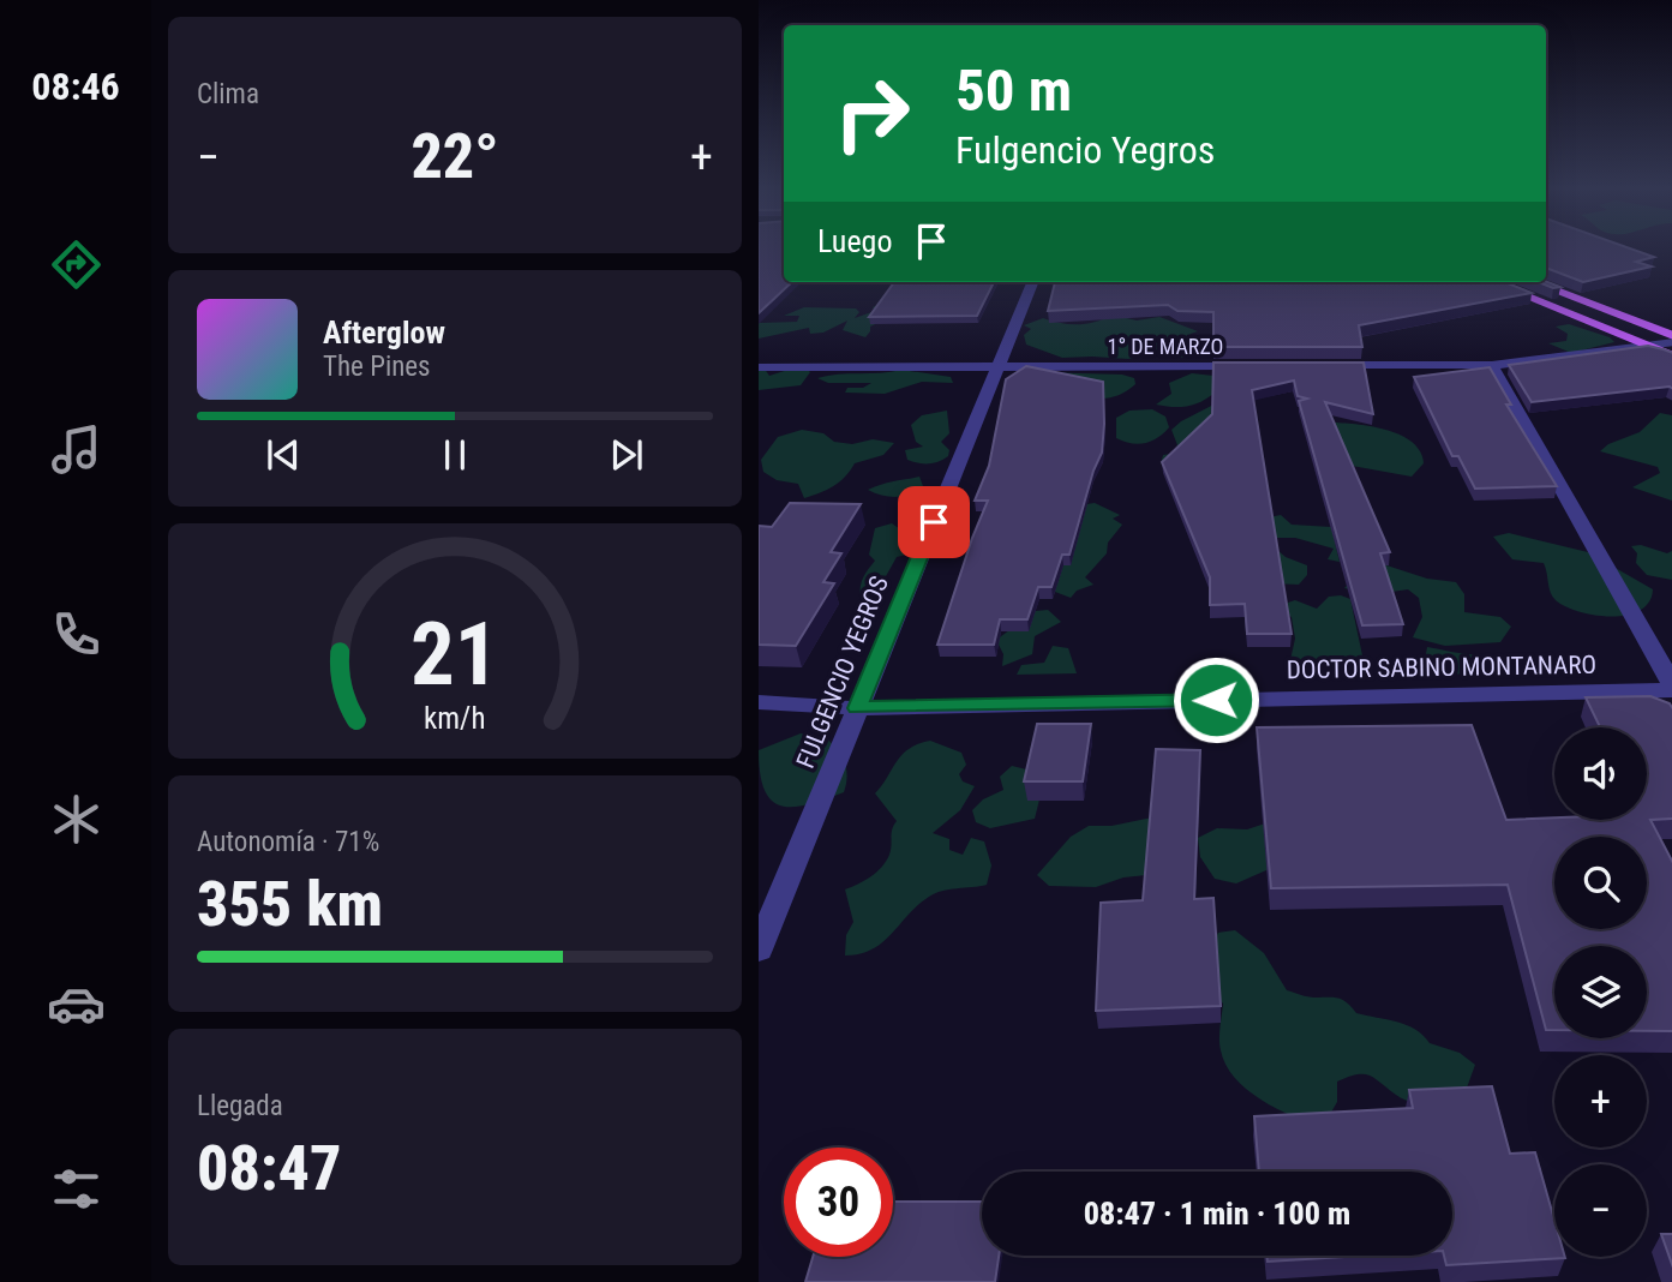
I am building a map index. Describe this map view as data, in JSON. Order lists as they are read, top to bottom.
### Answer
{
  "streets": {
    "street": ["1° DE MARZO", "DOCTOR SABINO MONTANARO", "FULGENCIO YEGROS"]
  },
  "crossings": [
    ["1° DE MARZO", "FULGENCIO YEGROS"],
    ["DOCTOR SABINO MONTANARO", "FULGENCIO YEGROS"]
  ],
  "page": {
    "tabs": "08:46",
    "tile": [
      "Clima",
      ["Autonomía · 71%", "355 km"],
      ["Llegada", "08:47"]
    ],
    "turn": ["50 m", "Fulgencio Yegros"],
    "heat": ["−", "22°", "+"],
    "then": "Luego",
    "song": ["Afterglow", "The Pines"],
    "map_buttons": ["+", "−"],
    "limit": "30",
    "trip": "08:47 · 1 min · 100 m",
    "gauge": ["21", "km/h"]
  }
}
